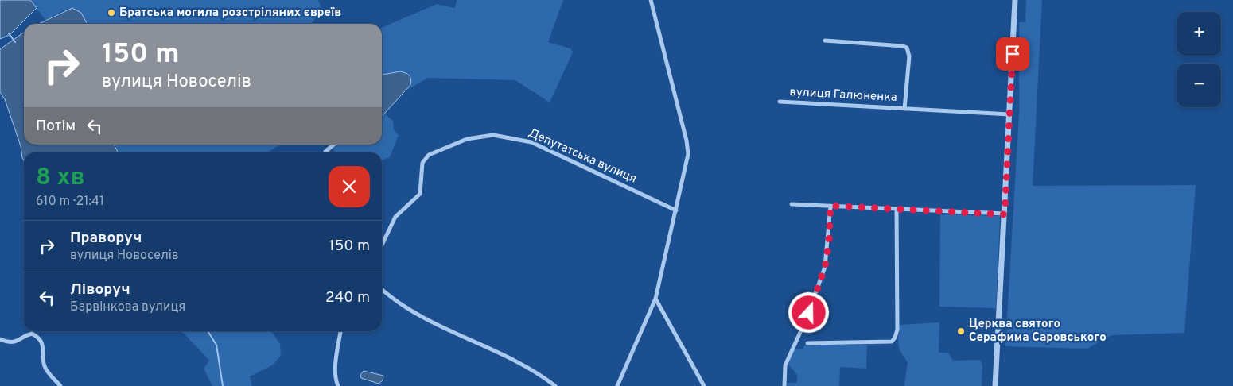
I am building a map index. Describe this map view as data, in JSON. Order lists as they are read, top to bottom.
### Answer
{
  "streets": {
    "street": ["вулиця Галюненка", "Депутатська вулиця"]
  },
  "places": ["Братська могила розстріляних євреїв", "Церква святого Серафима Саровського"],
  "page": {
    "map_buttons": ["+", "−"],
    "turn": ["150 m", "вулиця Новоселів"],
    "then": "Потім",
    "heading": ["8 хв", "610 m · 21:41"],
    "list": [
      {
        "name": "Праворуч",
        "note": "вулиця Новоселів",
        "value": "150 m"
      },
      {
        "name": "Ліворуч",
        "note": "Барвінкова вулиця",
        "value": "240 m"
      }
    ]
  }
}
